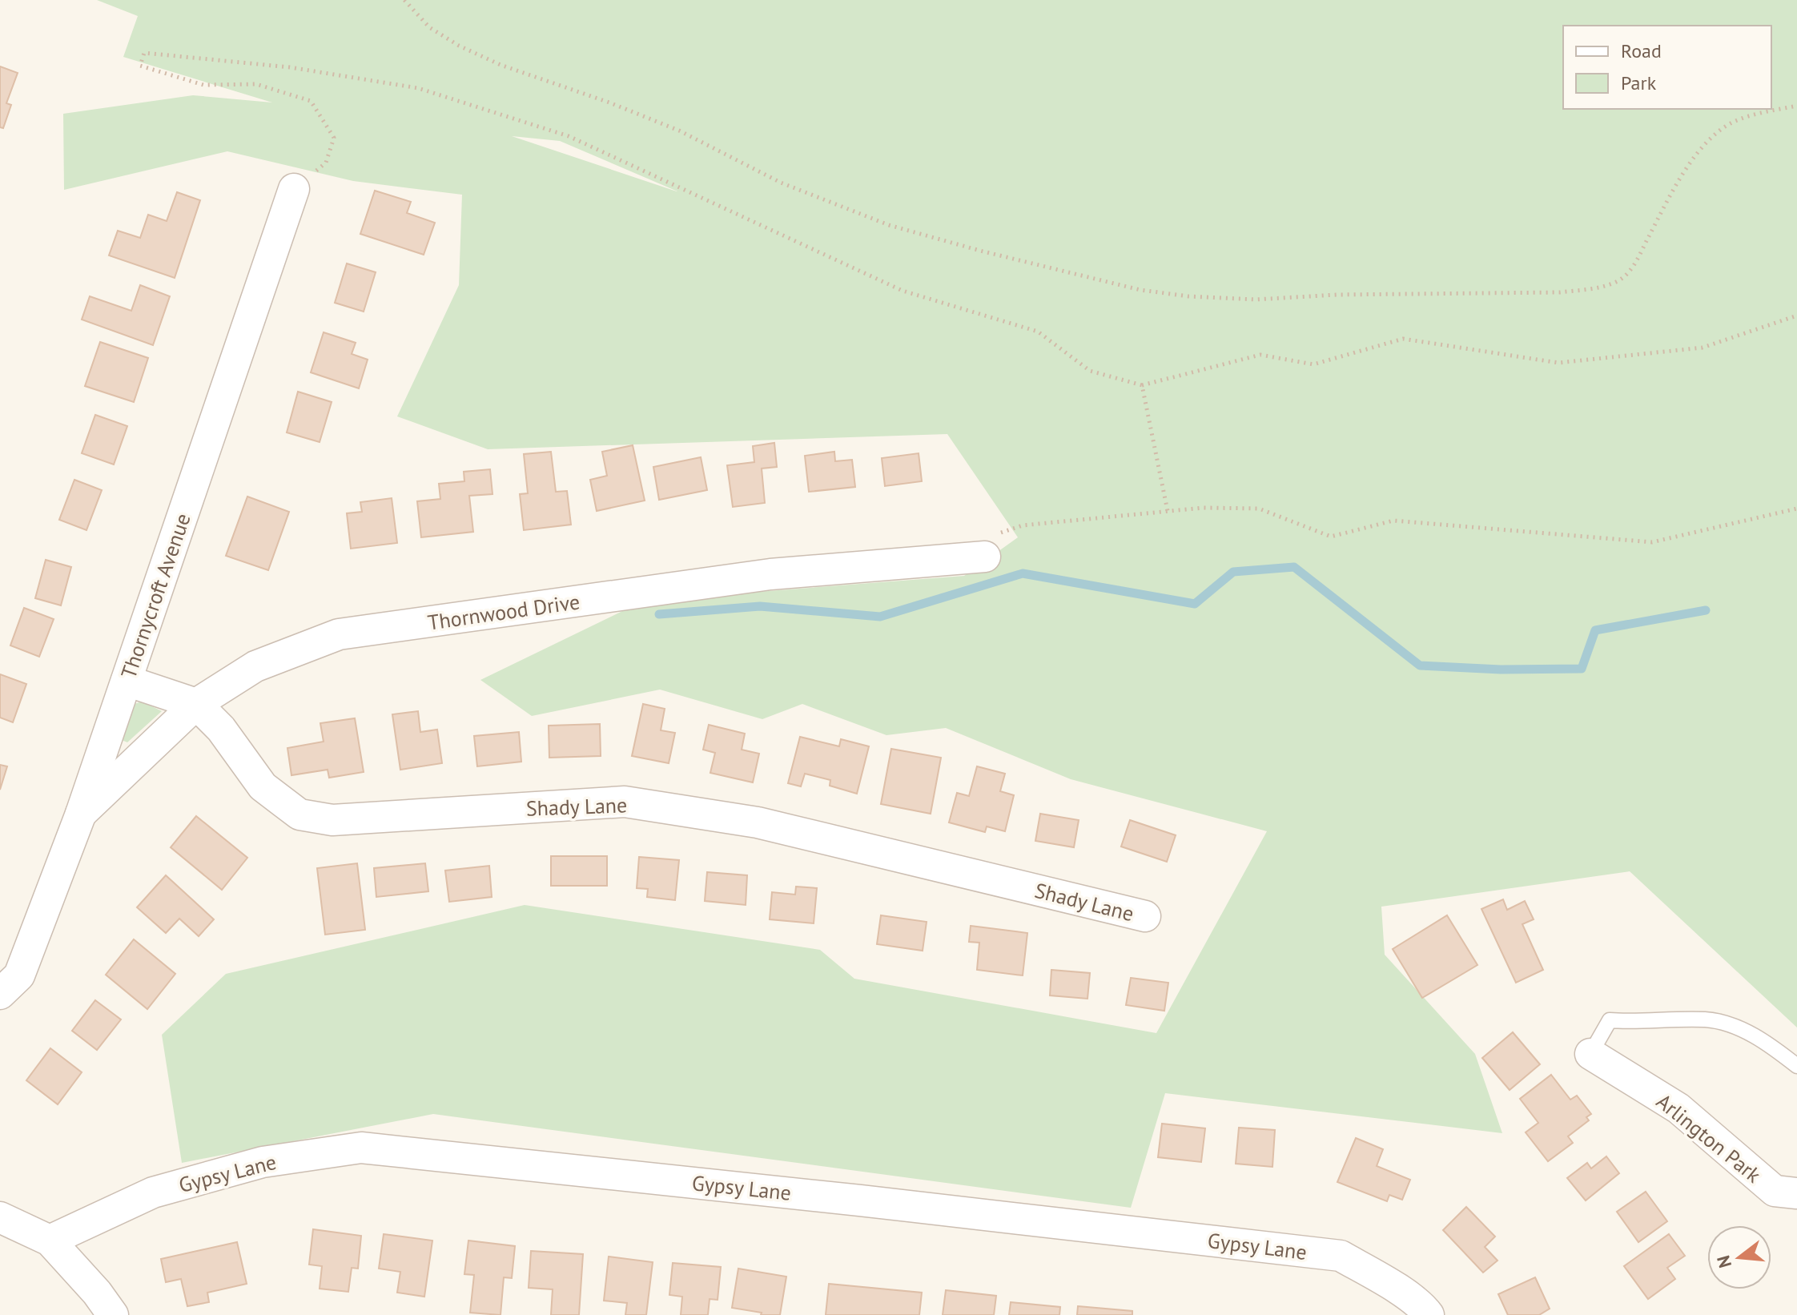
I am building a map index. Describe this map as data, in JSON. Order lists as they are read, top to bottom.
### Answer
{
  "streets": {
    "street": [
      "Thornycroft Avenue",
      "Thornwood Drive",
      "Shady Lane",
      "Arlington Park",
      "Gypsy Lane"
    ]
  },
  "crossings": [
    ["Thornycroft Avenue", "Thornwood Drive"],
    ["Thornycroft Avenue", "Shady Lane"],
    ["Thornwood Drive", "Shady Lane"]
  ],
  "legend": ["Road", "Park"],
  "north": "left"
}
